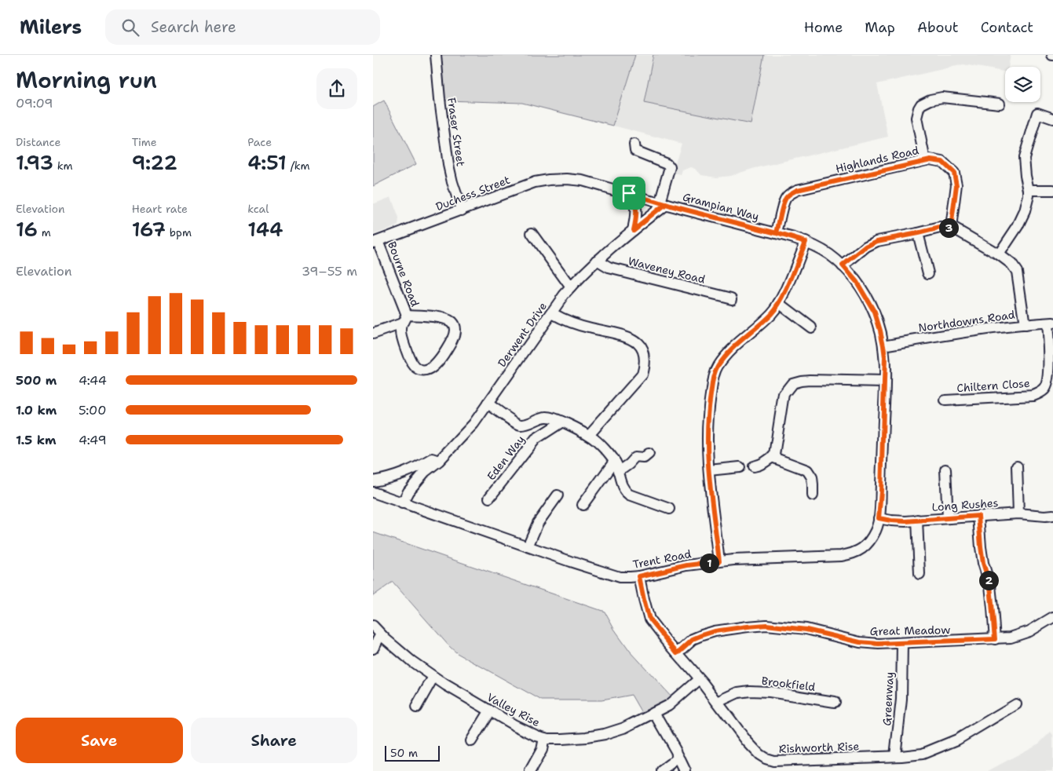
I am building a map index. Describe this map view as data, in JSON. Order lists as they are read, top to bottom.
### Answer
{
  "streets": {
    "street": [
      "Fraser Street",
      "Highlands Road",
      "Duchess Street",
      "Grampian Way",
      "Waveney Road",
      "Bourne Road",
      "Northdowns Road",
      "Derwent Drive",
      "Chiltern Close",
      "Eden Way",
      "Long Rushes",
      "Trent Road",
      "Great Meadow",
      "Brookfield",
      "Greenway",
      "Valley Rise",
      "Rishworth Rise"
    ]
  },
  "crossings": [
    ["Fraser Street", "Duchess Street"],
    ["Highlands Road", "Grampian Way"],
    ["Duchess Street", "Grampian Way"],
    ["Duchess Street", "Bourne Road"],
    ["Grampian Way", "Northdowns Road"],
    ["Grampian Way", "Derwent Drive"],
    ["Grampian Way", "Long Rushes"],
    ["Grampian Way", "Trent Road"],
    ["Waveney Road", "Derwent Drive"],
    ["Northdowns Road", "Chiltern Close"],
    ["Derwent Drive", "Trent Road"],
    ["Long Rushes", "Trent Road"],
    ["Trent Road", "Rishworth Rise"],
    ["Great Meadow", "Greenway"],
    ["Great Meadow", "Rishworth Rise"],
    ["Brookfield", "Rishworth Rise"],
    ["Greenway", "Rishworth Rise"],
    ["Valley Rise", "Rishworth Rise"]
  ],
  "scale_bar": "50 m",
  "page": {
    "header": "Milers",
    "search": "Search here",
    "nav": [
      "Home",
      "Map",
      "About",
      "Contact"
    ],
    "heading": ["Morning run", "09:09"],
    "stats": [
      ["Distance", "1.93 km"],
      ["Time", "9:22"],
      ["Pace", "4:51 /km"],
      ["Elevation", "16 m"],
      ["Heart rate", "167 bpm"],
      ["kcal", "144"]
    ],
    "pins": ["3", "1", "2"],
    "chart": ["Elevation", "39–55 m"],
    "list": [
      {
        "name": "500 m",
        "note": "4:44"
      },
      {
        "name": "1.0 km",
        "note": "5:00"
      },
      {
        "name": "1.5 km",
        "note": "4:49"
      }
    ],
    "buttons": ["Save", "Share"],
    "scale": "50 m"
  }
}
